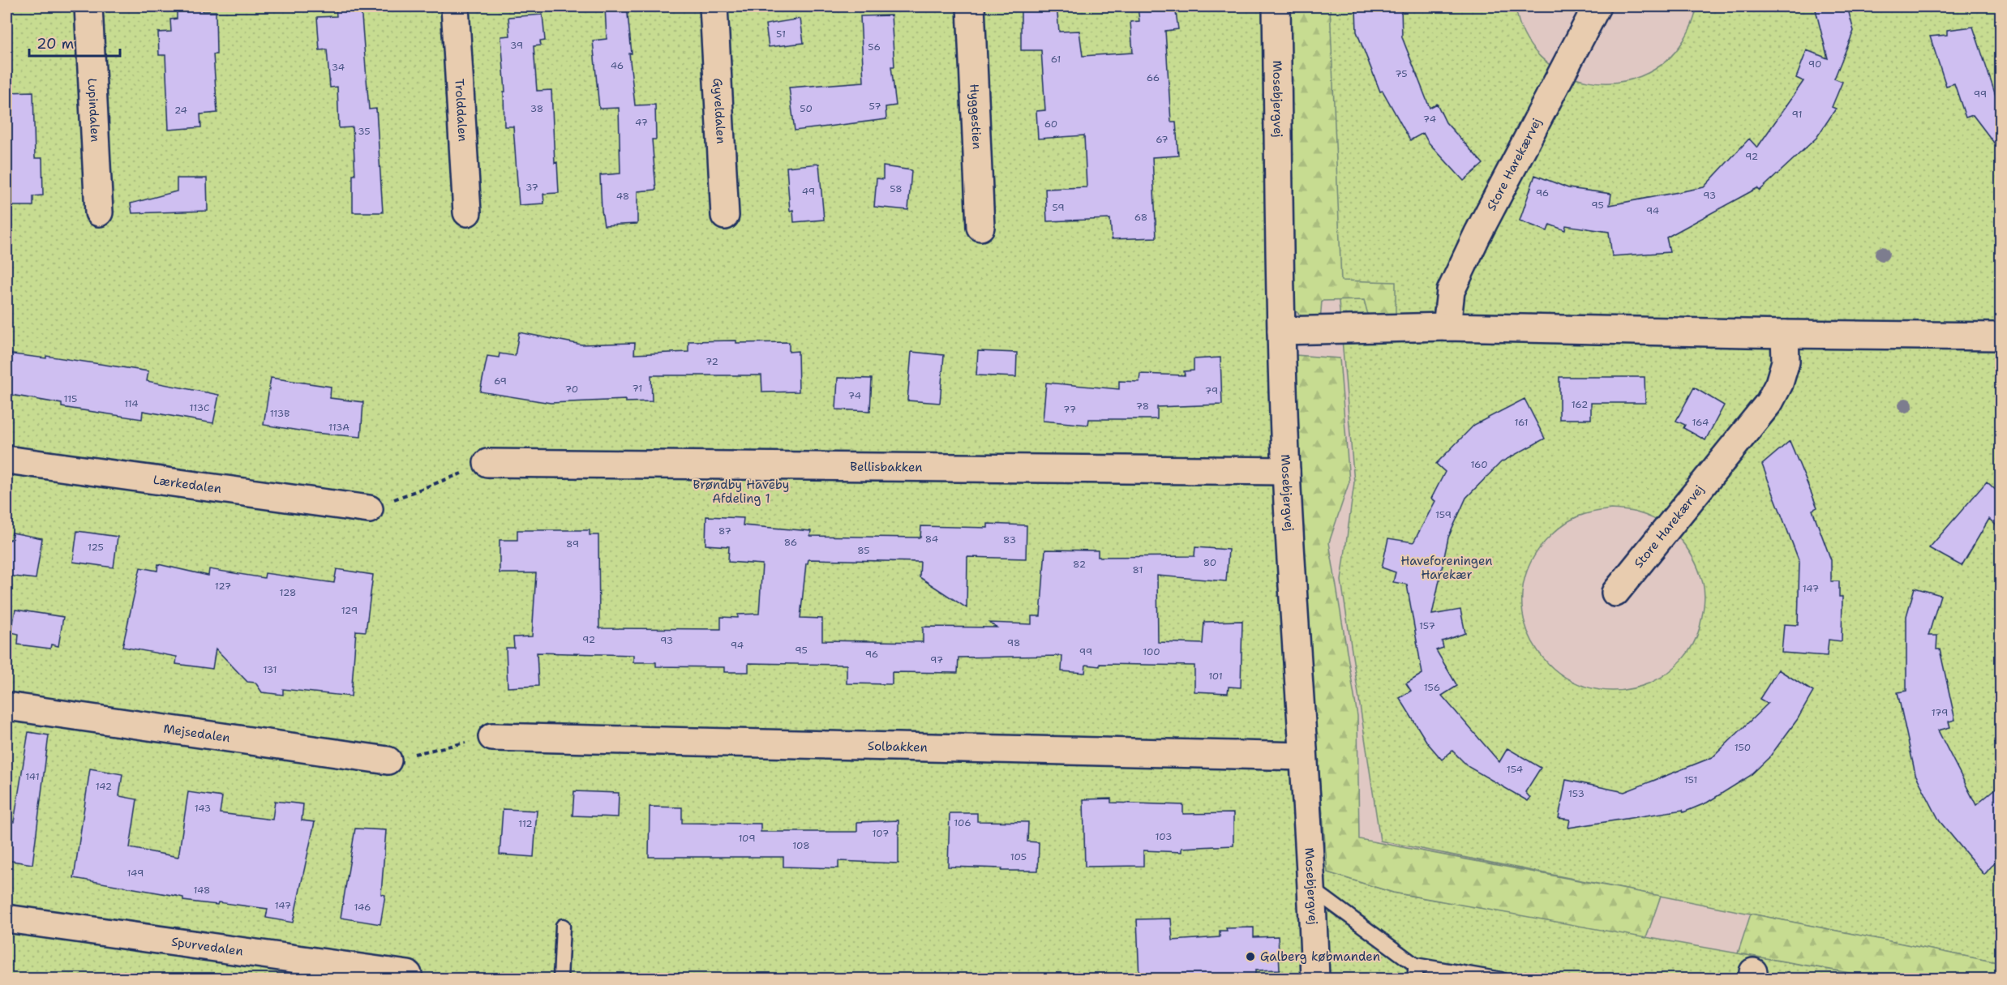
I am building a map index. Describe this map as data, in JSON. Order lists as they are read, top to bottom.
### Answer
{
  "streets": {
    "street": [
      "Mosebjergvej",
      "Lupindalen",
      "Trolddalen",
      "Gyveldalen",
      "Hyggestien",
      "Store Harekærvej",
      "Bellisbakken",
      "Lærkedalen",
      "Mejsedalen",
      "Solbakken",
      "Spurvedalen"
    ]
  },
  "crossings": [
    ["Mosebjergvej", "Bellisbakken"],
    ["Mosebjergvej", "Solbakken"]
  ],
  "parks": ["Brøndby Haveby Afdeling 1", "Haveforeningen Harekær"],
  "places": ["Galberg købmanden"],
  "house_numbers": [
    "51",
    "39",
    "56",
    "61",
    "90",
    "46",
    "34",
    "75",
    "66",
    "99",
    "57",
    "38",
    "50",
    "24",
    "91",
    "74",
    "47",
    "60",
    "35",
    "67",
    "92",
    "37",
    "58",
    "49",
    "96",
    "93",
    "48",
    "95",
    "59",
    "94",
    "68",
    "72",
    "69",
    "71",
    "70",
    "79",
    "74",
    "115",
    "114",
    "162",
    "78",
    "113C",
    "77",
    "113B",
    "161",
    "164",
    "113A",
    "160",
    "159",
    "87",
    "84",
    "83",
    "86",
    "89",
    "125",
    "85",
    "80",
    "82",
    "81",
    "127",
    "147",
    "128",
    "129",
    "157",
    "92",
    "93",
    "98",
    "94",
    "95",
    "99",
    "100",
    "96",
    "97",
    "131",
    "101",
    "156",
    "179",
    "150",
    "154",
    "141",
    "151",
    "142",
    "153",
    "143",
    "106",
    "112",
    "107",
    "103",
    "109",
    "108",
    "105",
    "149",
    "148",
    "147",
    "146"
  ],
  "scale_bar": "20 m"
}
